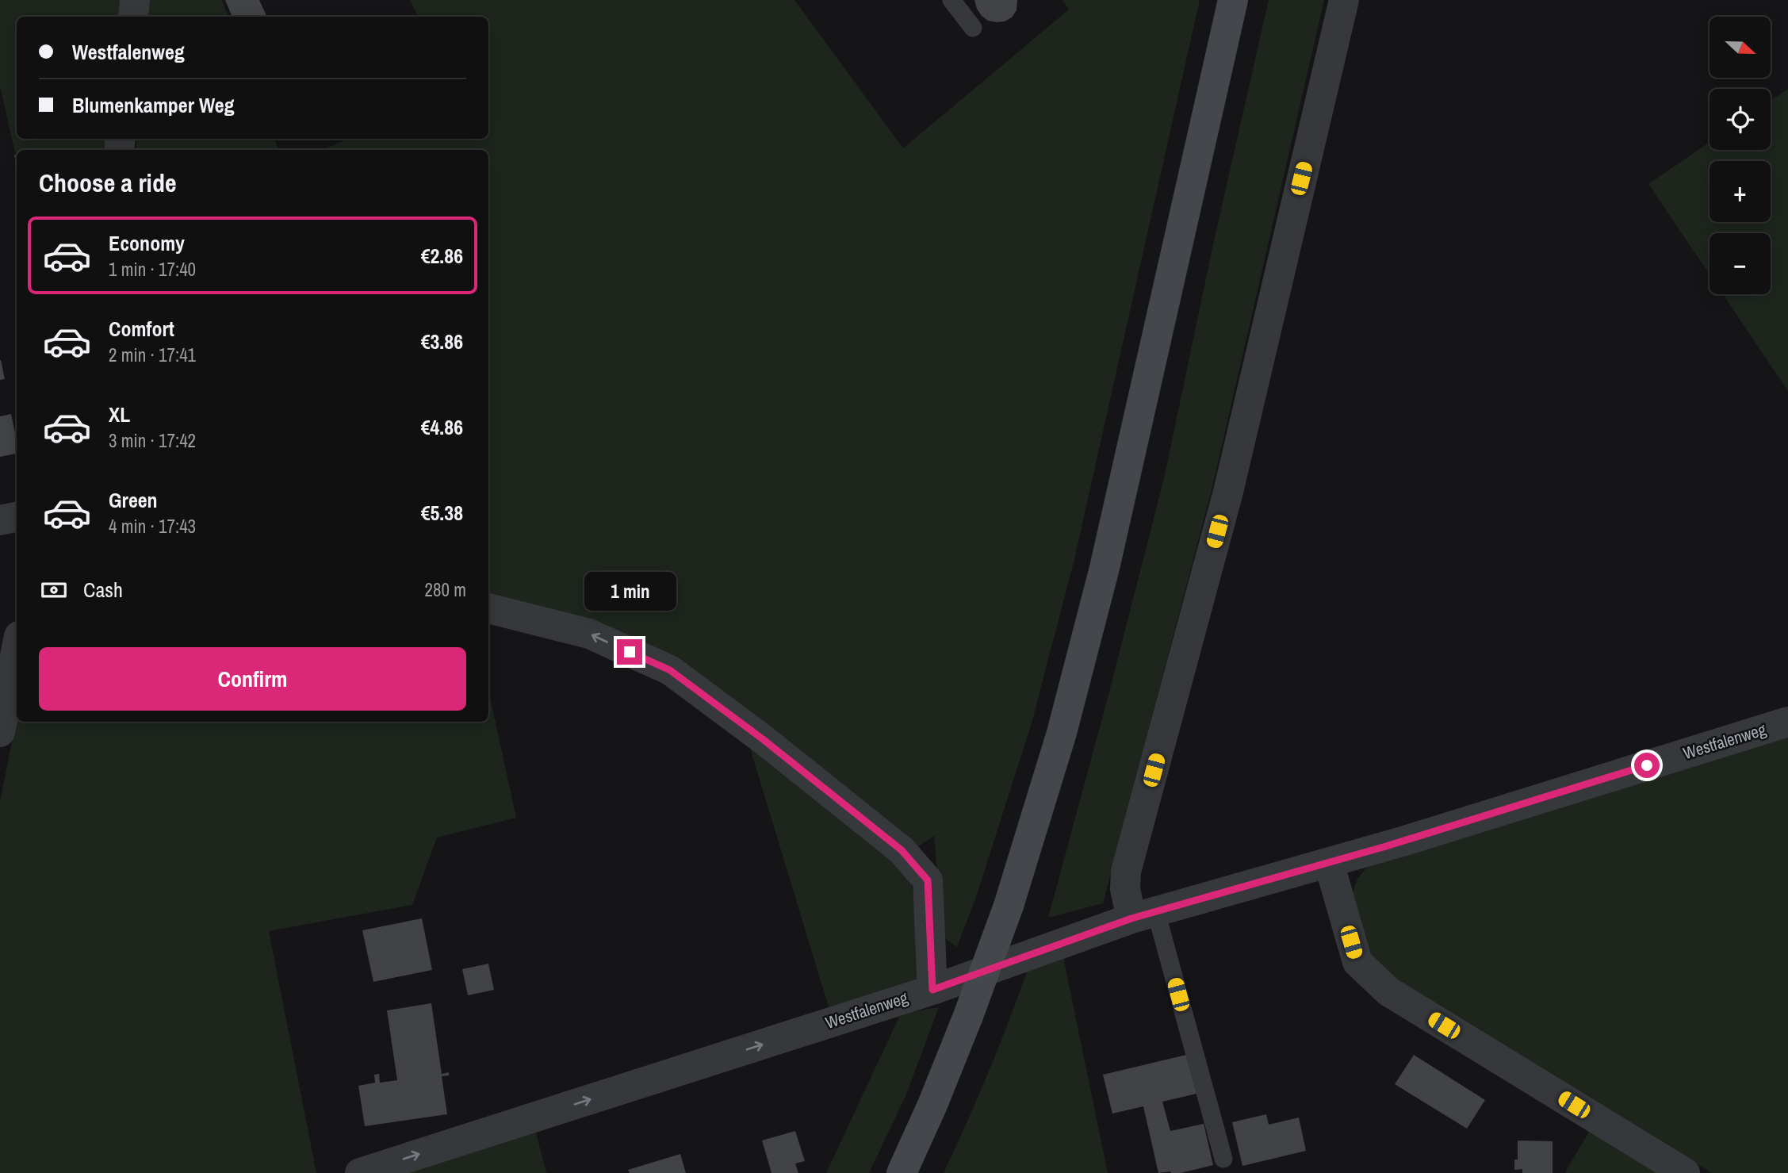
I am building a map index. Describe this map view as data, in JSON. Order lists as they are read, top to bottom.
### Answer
{
  "streets": {
    "street": ["Westfalenweg"]
  },
  "one_way": ["Westfalenweg"],
  "north": "right",
  "page": {
    "map_buttons": ["+", "−"],
    "banner": ["Westfalenweg", "Blumenkamper Weg"],
    "heading": "Choose a ride",
    "list": [
      {
        "name": "Economy",
        "note": "1 min · 17:40",
        "value": "€2.86"
      },
      {
        "name": "Comfort",
        "note": "2 min · 17:41",
        "value": "€3.86"
      },
      {
        "name": "XL",
        "note": "3 min · 17:42",
        "value": "€4.86"
      },
      {
        "name": "Green",
        "note": "4 min · 17:43",
        "value": "€5.38"
      }
    ],
    "pay": ["Cash", "280 m"],
    "bubble": "1 min",
    "buttons": "Confirm"
  }
}
